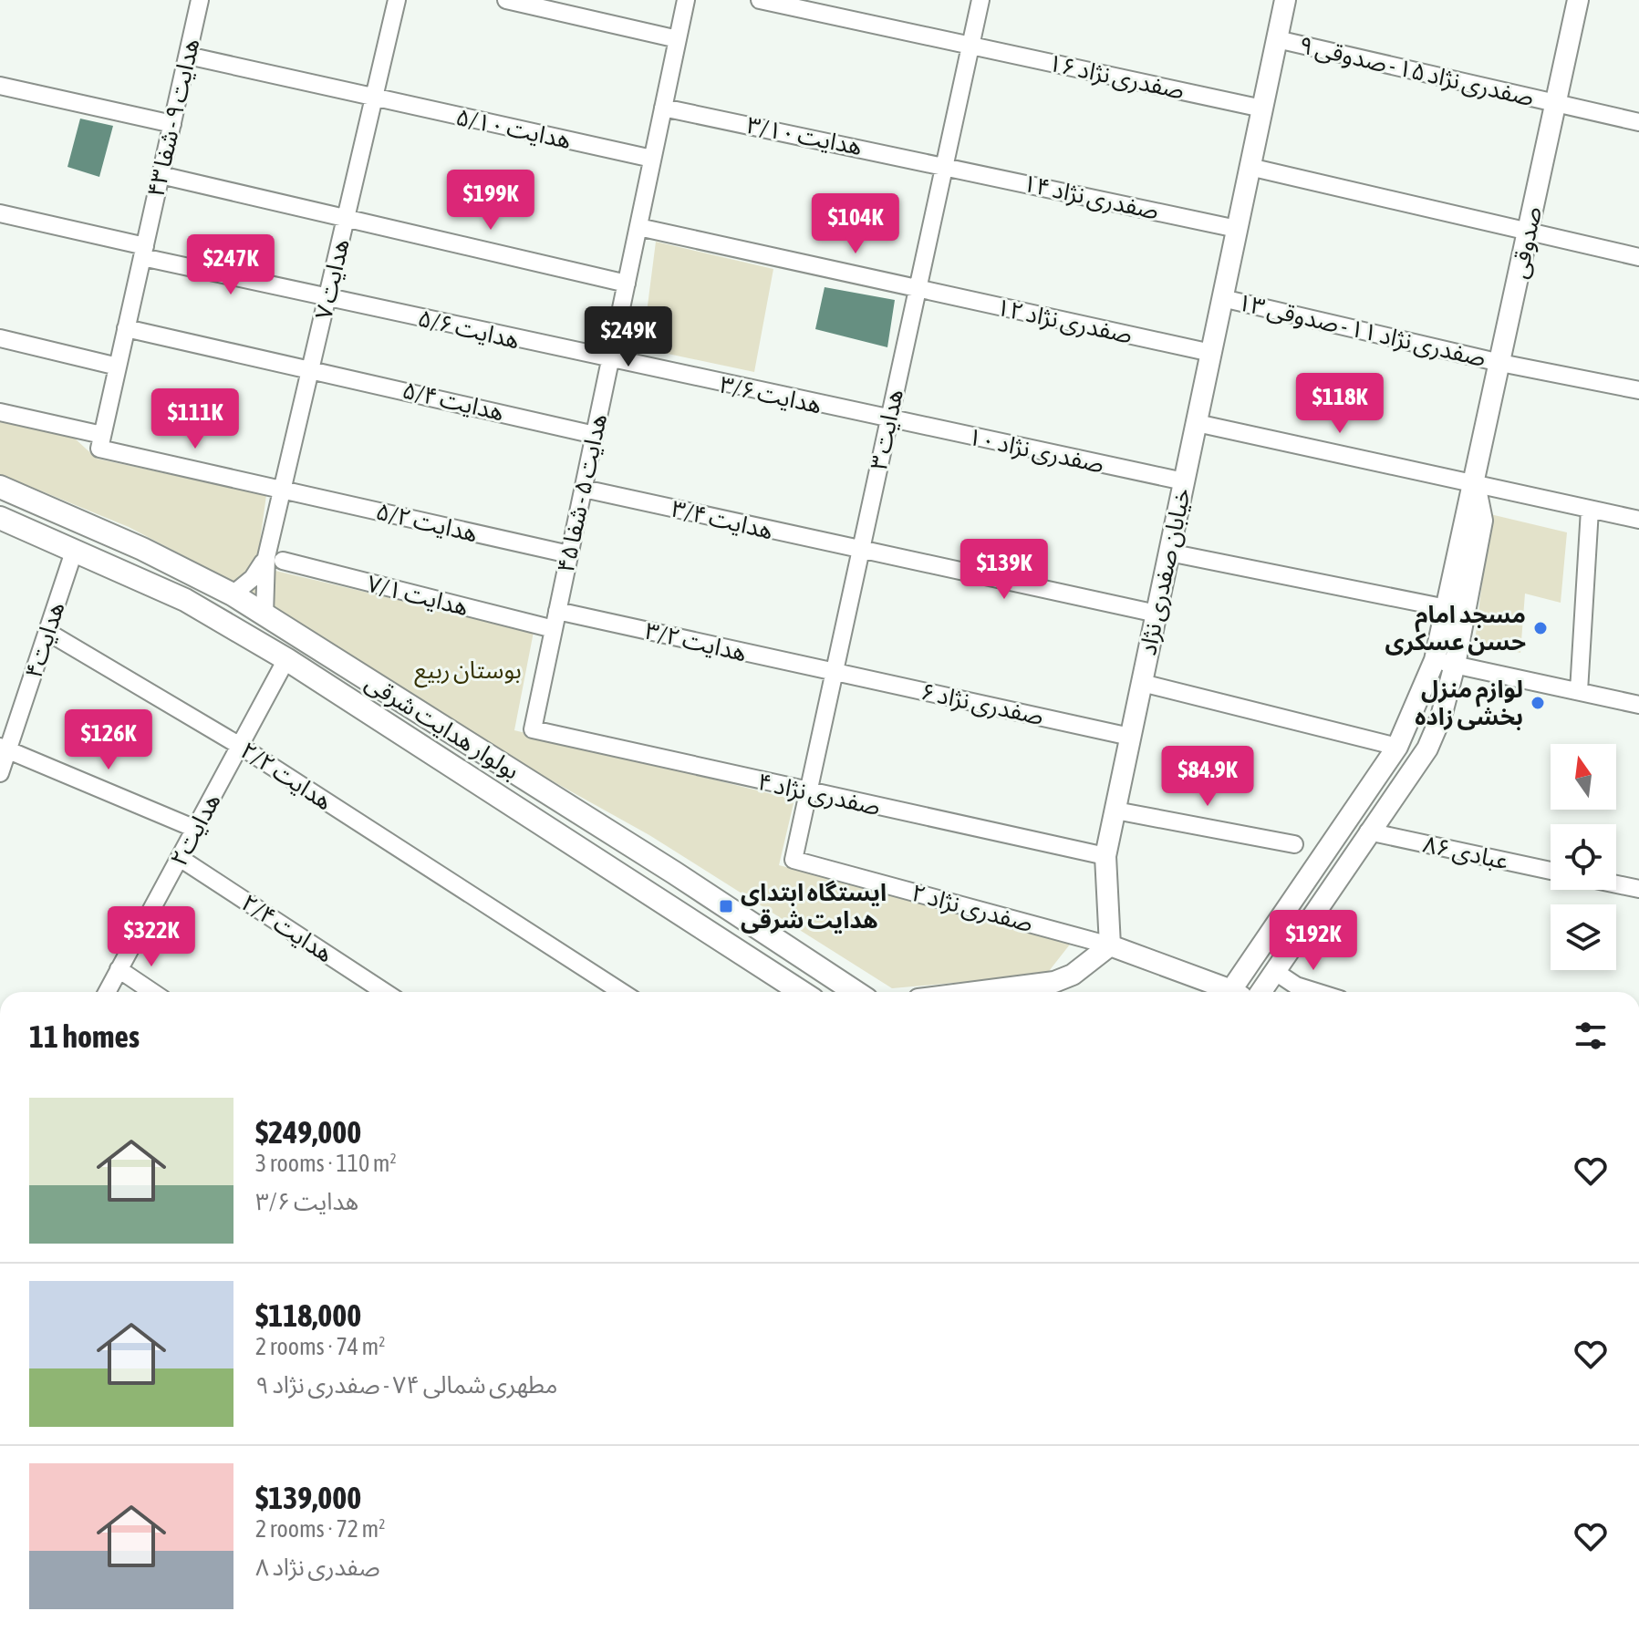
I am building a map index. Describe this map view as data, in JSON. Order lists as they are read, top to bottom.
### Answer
{
  "streets": {
    "main road": ["بولوار هدایت شرقی"],
    "street": [
      "صفدری نژاد ۱۵ - صدوقی ۹",
      "صفدری نژاد ۱۶",
      "هدایت ۹ - شفا ۴۳",
      "هدایت ۵/۱۰",
      "هدایت ۳/۱۰",
      "صفدری نژاد ۱۴",
      "صدوقی",
      "هدایت ۷",
      "صفدری نژاد ۱۲",
      "هدایت ۵/۶",
      "صفدری نژاد ۱۱ - صدوقی ۱۳",
      "هدایت ۳/۶",
      "هدایت ۵/۴",
      "هدایت ۳",
      "صفدری نژاد ۱۰",
      "هدایت ۵ - شفا ۴۵",
      "هدایت ۳/۴",
      "هدایت ۵/۲",
      "خیابان صفدری نژاد",
      "هدایت ۷/۱",
      "هدایت۴",
      "هدایت ۳/۲",
      "صفدری نژاد ۶",
      "هدایت ۲/۲",
      "صفدری نژاد ۴",
      "هدایت۲",
      "عبادی ۸۶",
      "صفدری نژاد ۲",
      "هدایت ۲/۴"
    ]
  },
  "crossings": [
    ["صفدری نژاد ۱۵ - صدوقی ۹", "صدوقی"],
    ["صفدری نژاد ۱۵ - صدوقی ۹", "خیابان صفدری نژاد"],
    ["صفدری نژاد ۱۶", "هدایت ۳"],
    ["صفدری نژاد ۱۶", "خیابان صفدری نژاد"],
    ["هدایت ۹ - شفا ۴۳", "هدایت ۵/۱۰"],
    ["هدایت ۹ - شفا ۴۳", "هدایت ۵/۶"],
    ["هدایت ۹ - شفا ۴۳", "هدایت ۵/۴"],
    ["هدایت ۹ - شفا ۴۳", "هدایت ۵/۲"],
    ["هدایت ۵/۱۰", "هدایت ۷"],
    ["هدایت ۵/۱۰", "هدایت ۵ - شفا ۴۵"],
    ["هدایت ۳/۱۰", "صفدری نژاد ۱۴"],
    ["هدایت ۳/۱۰", "هدایت ۳"],
    ["هدایت ۳/۱۰", "هدایت ۵ - شفا ۴۵"],
    ["صفدری نژاد ۱۴", "هدایت ۳"],
    ["صفدری نژاد ۱۴", "خیابان صفدری نژاد"],
    ["صدوقی", "صفدری نژاد ۱۱ - صدوقی ۱۳"],
    ["هدایت ۷", "هدایت ۵/۶"],
    ["هدایت ۷", "هدایت ۵/۴"],
    ["هدایت ۷", "هدایت ۵/۲"],
    ["هدایت ۷", "هدایت ۷/۱"],
    ["هدایت ۷", "بولوار هدایت شرقی"],
    ["صفدری نژاد ۱۲", "هدایت ۳"],
    ["صفدری نژاد ۱۲", "هدایت ۵ - شفا ۴۵"],
    ["صفدری نژاد ۱۲", "خیابان صفدری نژاد"],
    ["هدایت ۵/۶", "هدایت ۳/۶"],
    ["هدایت ۵/۶", "هدایت ۵ - شفا ۴۵"],
    ["صفدری نژاد ۱۱ - صدوقی ۱۳", "خیابان صفدری نژاد"],
    ["هدایت ۳/۶", "هدایت ۳"],
    ["هدایت ۳/۶", "صفدری نژاد ۱۰"],
    ["هدایت ۳/۶", "هدایت ۵ - شفا ۴۵"],
    ["هدایت ۵/۴", "هدایت ۵ - شفا ۴۵"],
    ["هدایت ۳", "صفدری نژاد ۱۰"],
    ["هدایت ۳", "هدایت ۳/۴"],
    ["هدایت ۳", "هدایت ۳/۲"],
    ["هدایت ۳", "صفدری نژاد ۶"],
    ["هدایت ۳", "صفدری نژاد ۴"],
    ["هدایت ۳", "صفدری نژاد ۲"],
    ["صفدری نژاد ۱۰", "خیابان صفدری نژاد"],
    ["هدایت ۵ - شفا ۴۵", "هدایت ۳/۴"],
    ["هدایت ۵ - شفا ۴۵", "هدایت ۵/۲"],
    ["هدایت ۵ - شفا ۴۵", "هدایت ۷/۱"],
    ["هدایت ۵ - شفا ۴۵", "هدایت ۳/۲"],
    ["هدایت ۵ - شفا ۴۵", "صفدری نژاد ۴"],
    ["هدایت ۳/۴", "خیابان صفدری نژاد"],
    ["خیابان صفدری نژاد", "صفدری نژاد ۶"],
    ["خیابان صفدری نژاد", "صفدری نژاد ۴"],
    ["خیابان صفدری نژاد", "صفدری نژاد ۲"],
    ["هدایت۴", "بولوار هدایت شرقی"],
    ["هدایت۴", "هدایت ۲/۲"],
    ["هدایت ۳/۲", "صفدری نژاد ۶"],
    ["بولوار هدایت شرقی", "هدایت۲"],
    ["هدایت ۲/۲", "هدایت۲"],
    ["هدایت۲", "هدایت ۲/۴"]
  ],
  "parks": ["بوستان ربیع"],
  "places": {
    "other": ["مسجد امام حسن عسکری", "لوازم منزل بخشی زاده"],
    "transit": ["ایستگاه ابتدای هدایت شرقی"]
  },
  "north": "top",
  "page": {
    "price": [
      "$199K",
      "$104K",
      "$247K",
      "$249K",
      "$118K",
      "$111K",
      "$139K",
      "$126K",
      "$84.9K",
      "$322K",
      "$192K"
    ],
    "heading": "11 homes",
    "list": [
      {
        "name": "$249,000",
        "note": "3 rooms · 110 m² · هدایت ۳/۶"
      },
      {
        "name": "$118,000",
        "note": "2 rooms · 74 m² · مطهری شمالی ۷۴ - صفدری نژاد ۹"
      },
      {
        "name": "$139,000",
        "note": "2 rooms · 72 m² · صفدری نژاد ۸"
      }
    ]
  }
}
